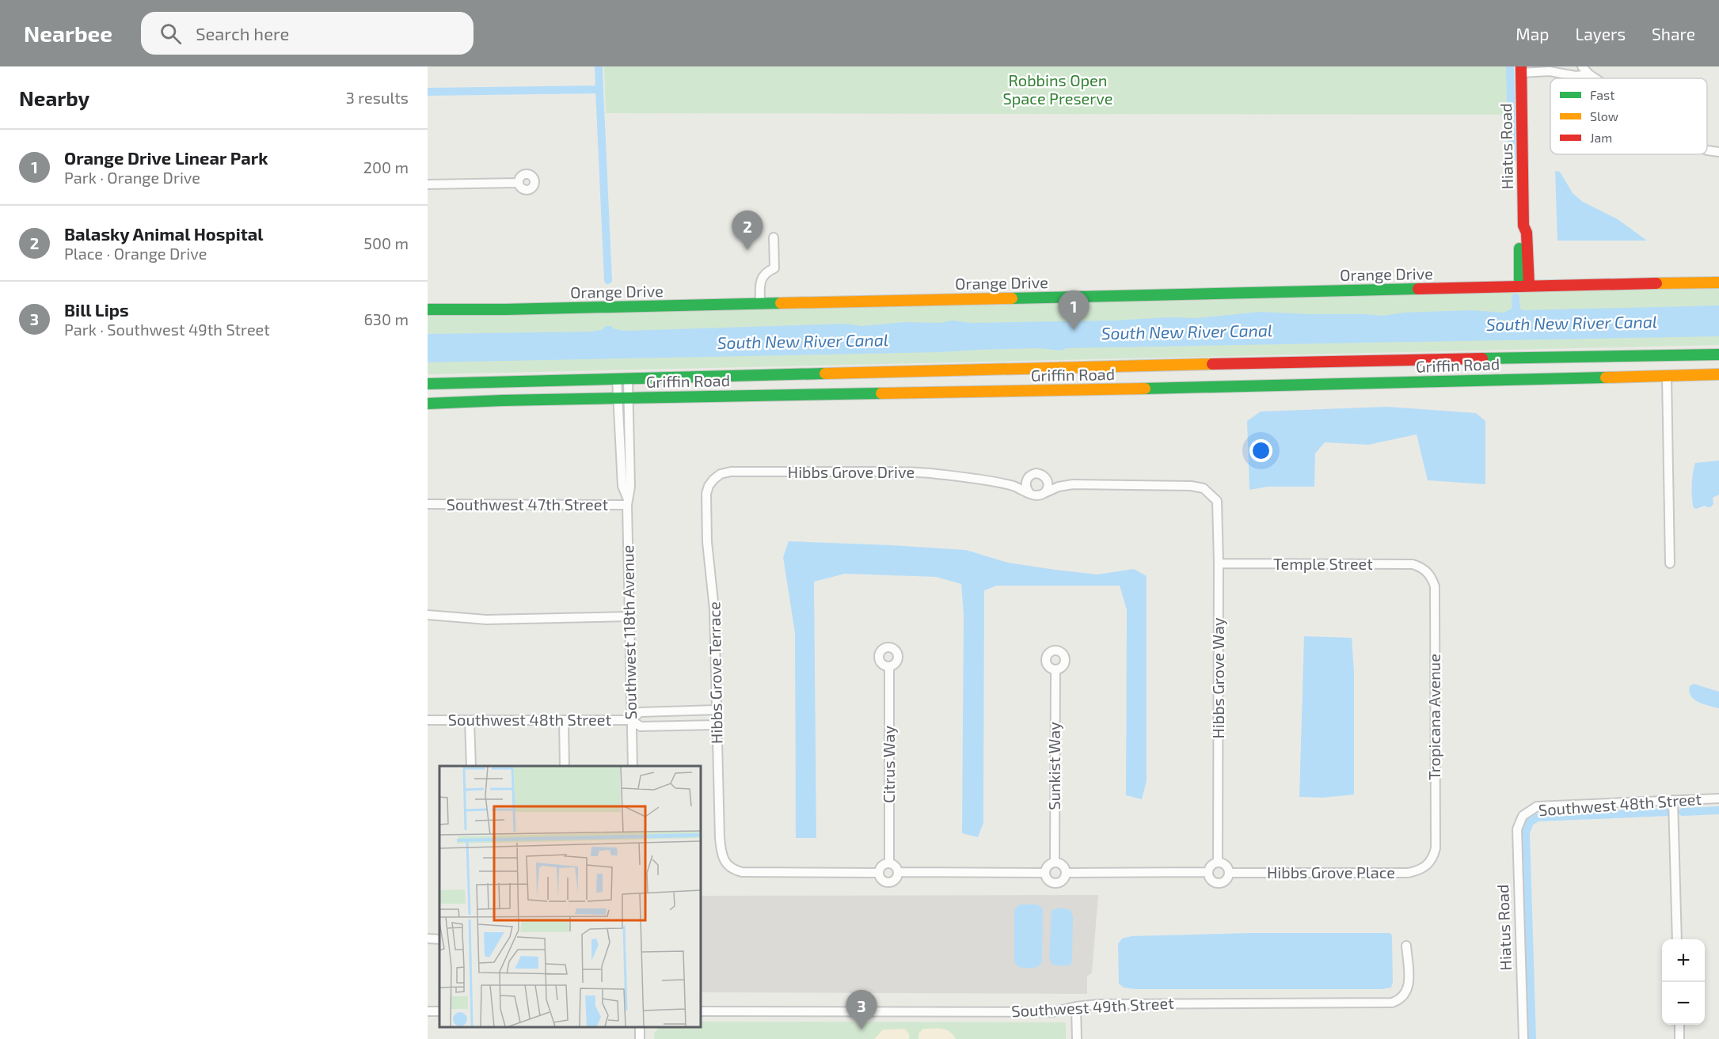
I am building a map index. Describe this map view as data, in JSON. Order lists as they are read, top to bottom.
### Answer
{
  "streets": {
    "main road": ["Hiatus Road", "Orange Drive", "Griffin Road"],
    "street": [
      "Hibbs Grove Drive",
      "Southwest 47th Street",
      "Temple Street",
      "Southwest 118th Avenue",
      "Hibbs Grove Terrace",
      "Hibbs Grove Way",
      "Tropicana Avenue",
      "Southwest 48th Street",
      "Citrus Way",
      "Sunkist Way",
      "Hibbs Grove Place",
      "Southwest 49th Street"
    ]
  },
  "crossings": [
    ["Hiatus Road", "Orange Drive"],
    ["Hiatus Road", "Southwest 48th Street"],
    ["Griffin Road", "Southwest 118th Avenue"],
    ["Hibbs Grove Drive", "Hibbs Grove Terrace"],
    ["Southwest 47th Street", "Southwest 118th Avenue"],
    ["Temple Street", "Hibbs Grove Way"],
    ["Temple Street", "Tropicana Avenue"],
    ["Southwest 118th Avenue", "Southwest 48th Street"],
    ["Hibbs Grove Terrace", "Southwest 48th Street"],
    ["Hibbs Grove Terrace", "Citrus Way"],
    ["Hibbs Grove Way", "Hibbs Grove Place"],
    ["Tropicana Avenue", "Hibbs Grove Place"]
  ],
  "water": ["South New River Canal"],
  "parks": ["Robbins Open Space Preserve"],
  "legend": ["Fast", "Slow", "Jam"],
  "page": {
    "header": "Nearbee",
    "search": "Search here",
    "nav": ["Map", "Layers", "Share"],
    "heading": ["Nearby", "3 results"],
    "list": [
      {
        "mark": "1",
        "name": "Orange Drive Linear Park",
        "note": "Park · Orange Drive",
        "value": "200 m"
      },
      {
        "mark": "2",
        "name": "Balasky Animal Hospital",
        "note": "Place · Orange Drive",
        "value": "500 m"
      },
      {
        "mark": "3",
        "name": "Bill Lips",
        "note": "Park · Southwest 49th Street",
        "value": "630 m"
      }
    ],
    "pins": ["2", "1", "3"],
    "map_buttons": ["+", "−"]
  }
}
